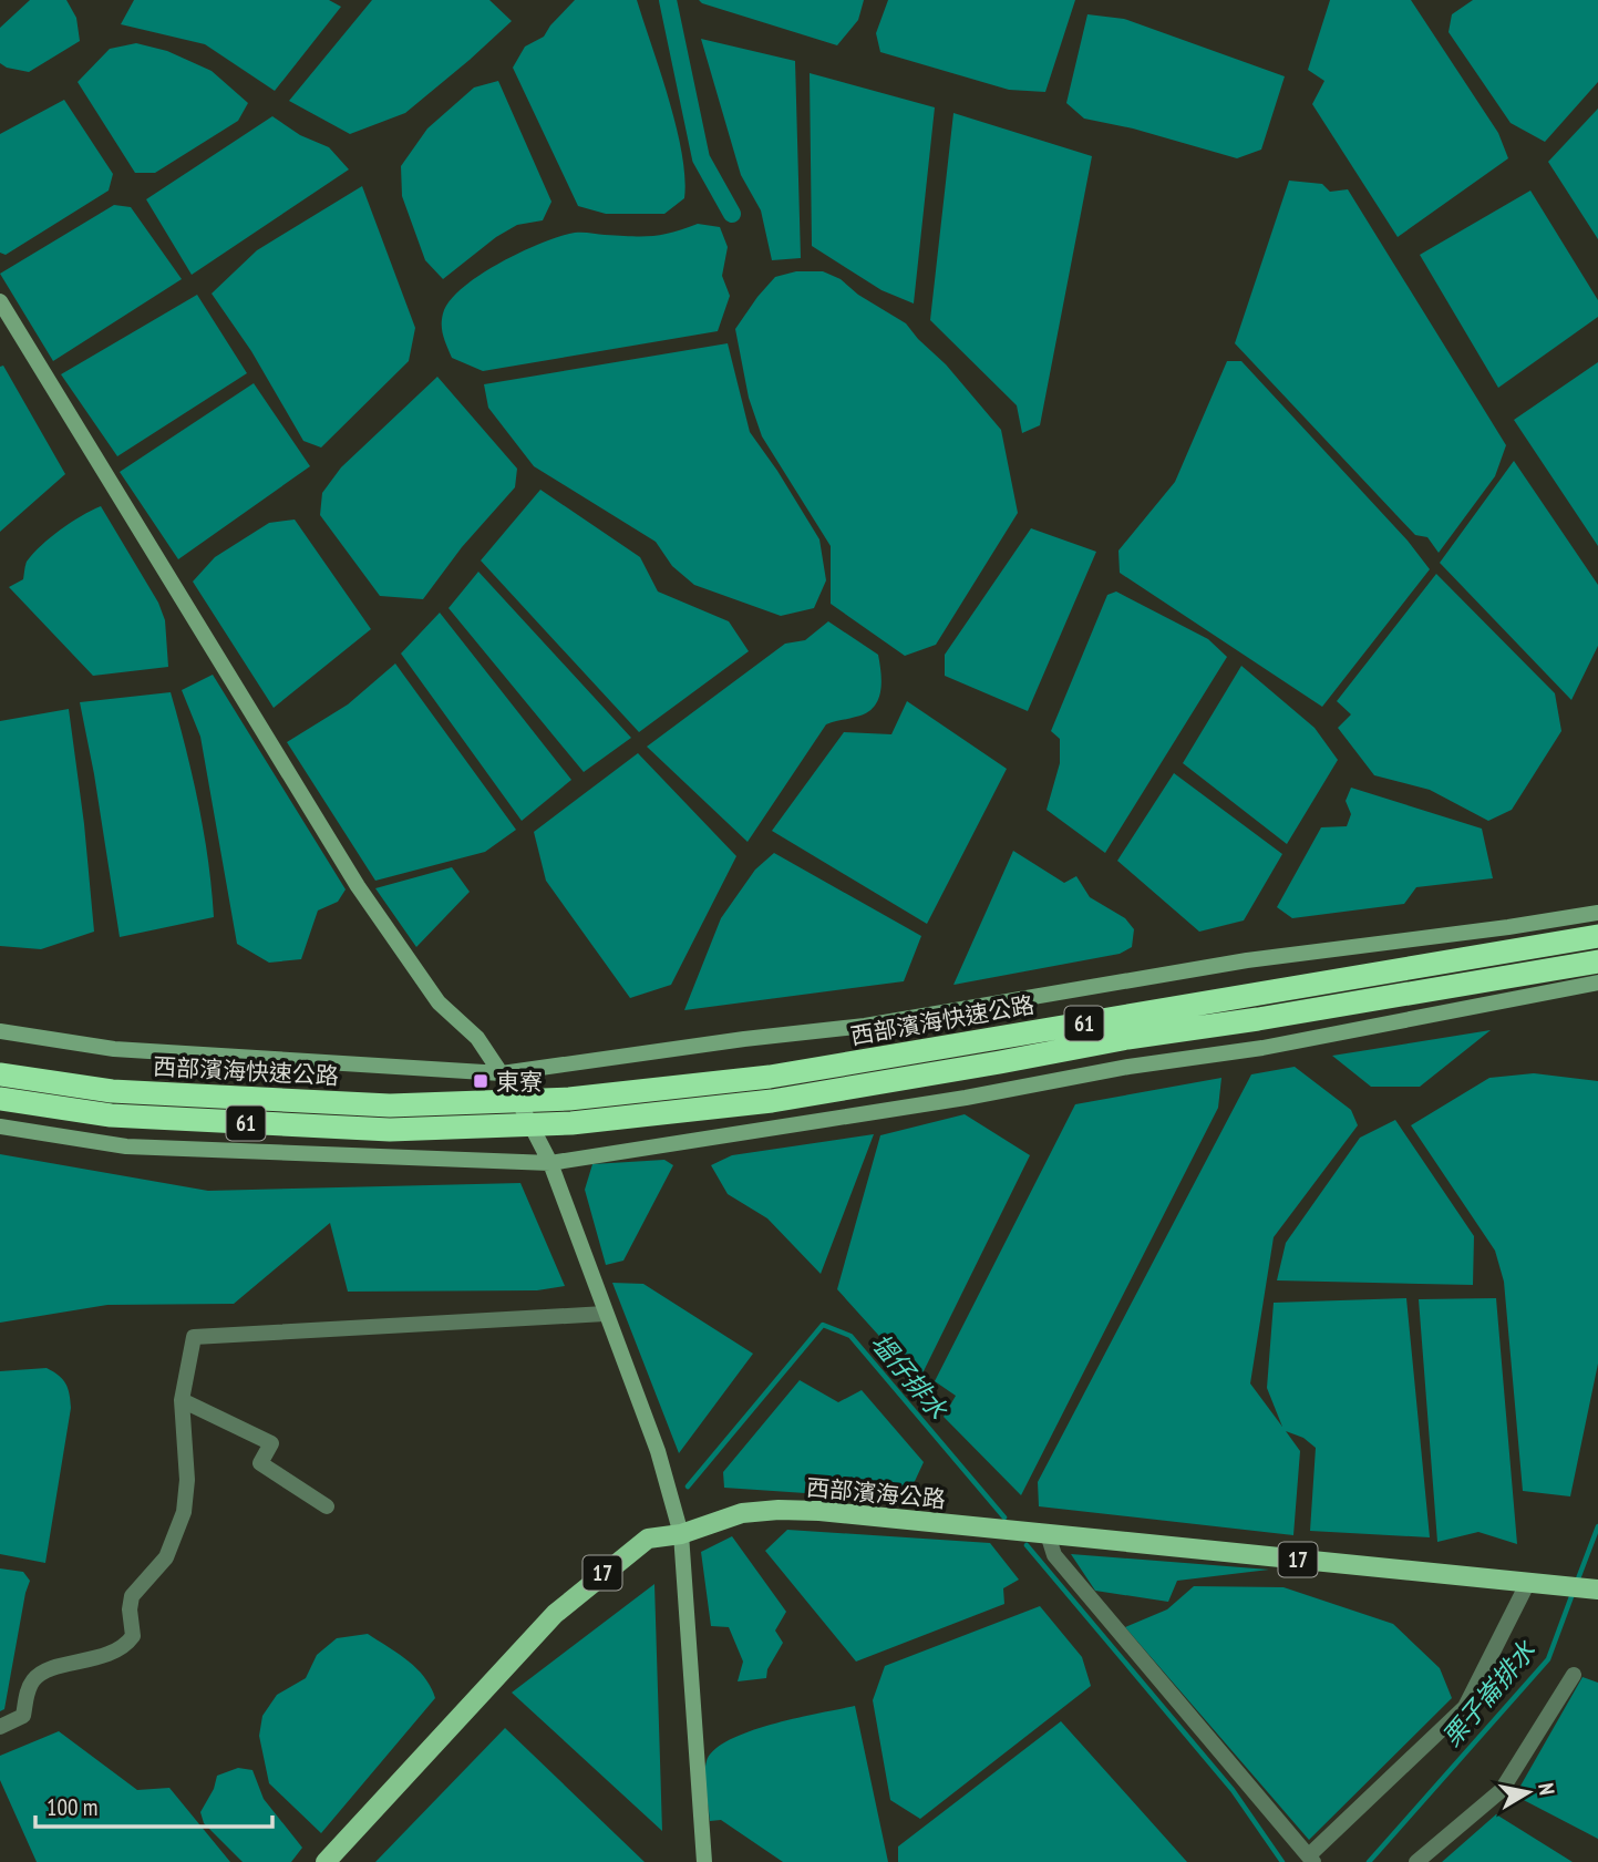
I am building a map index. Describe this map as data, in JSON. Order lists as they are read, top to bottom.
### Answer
{
  "streets": {
    "highway": ["西部濱海快速公路", "61"],
    "main road": ["西部濱海公路", "17"]
  },
  "water": ["塭仔排水", "栗子崙排水"],
  "places": {
    "transit": ["東寮"]
  },
  "scale_bar": "100 m",
  "north": "right"
}
